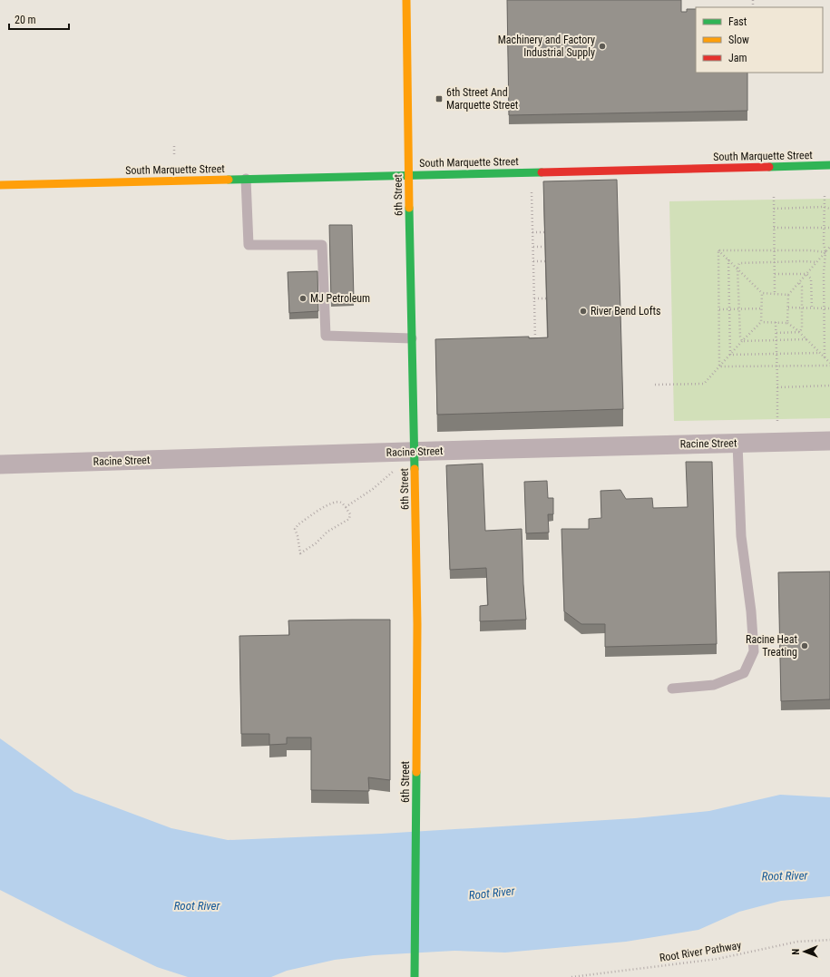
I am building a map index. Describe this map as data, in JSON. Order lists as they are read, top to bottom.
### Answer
{
  "streets": {
    "street": ["South Marquette Street", "6th Street", "Racine Street"],
    "path": ["Root River Pathway"]
  },
  "crossings": [
    ["South Marquette Street", "6th Street"],
    ["6th Street", "Racine Street"]
  ],
  "water": ["Root River"],
  "places": {
    "other": [
      "Machinery and Factory Industrial Supply",
      "MJ Petroleum",
      "River Bend Lofts",
      "Racine Heat Treating"
    ],
    "transit": ["6th Street And Marquette Street"]
  },
  "legend": ["Fast", "Slow", "Jam"],
  "scale_bar": "20 m",
  "north": "left"
}
